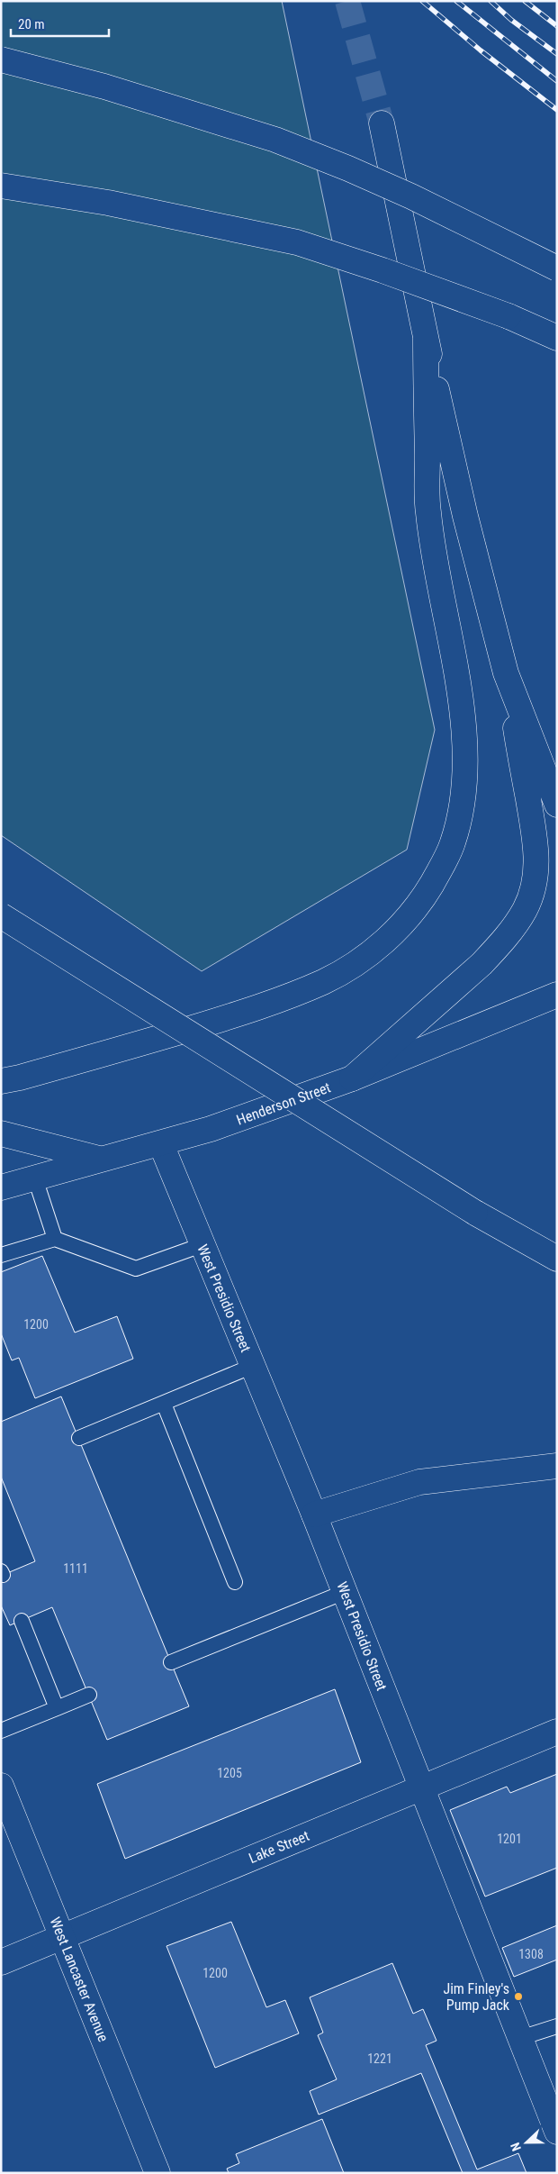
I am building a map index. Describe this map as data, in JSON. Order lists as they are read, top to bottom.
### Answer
{
  "streets": {
    "main road": [
      "Henderson Street",
      "West Presidio Street",
      "Lake Street",
      "West Lancaster Avenue"
    ]
  },
  "crossings": [
    ["Henderson Street", "West Presidio Street"],
    ["West Presidio Street", "Lake Street"],
    ["Lake Street", "West Lancaster Avenue"]
  ],
  "places": ["Jim Finley's Pump Jack"],
  "house_numbers": [
    "1200",
    "1111",
    "1205",
    "1201",
    "1308",
    "1200",
    "1221"
  ],
  "scale_bar": "20 m",
  "north": "left"
}
